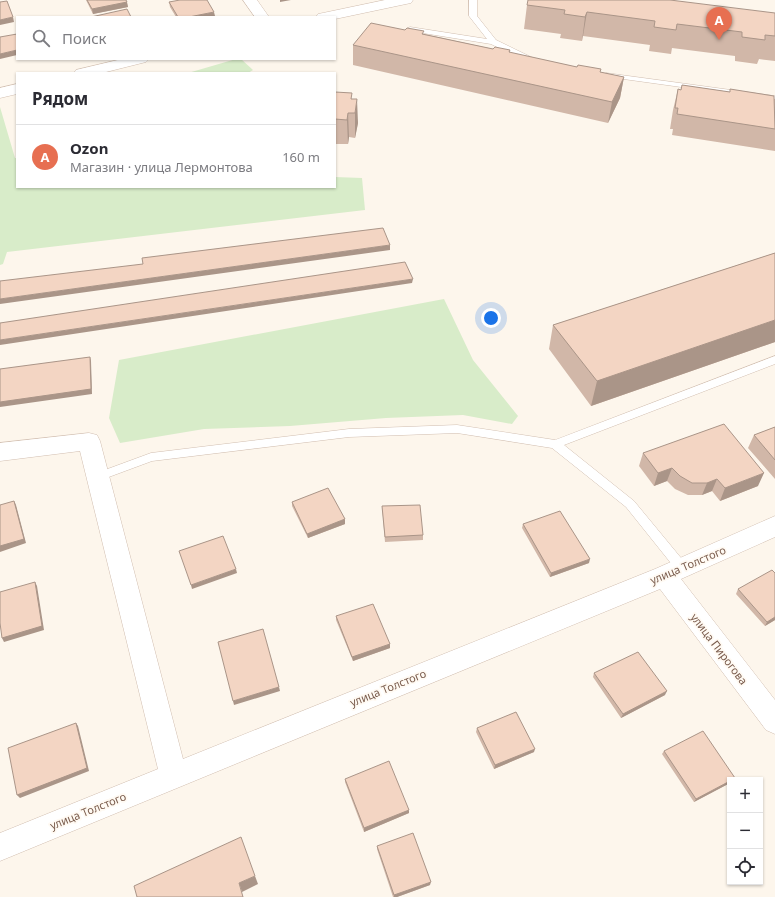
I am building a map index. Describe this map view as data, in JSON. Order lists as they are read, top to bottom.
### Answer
{
  "streets": {
    "street": ["улица Толстого", "улица Пирогова"]
  },
  "crossings": [
    ["улица Толстого", "улица Пирогова"]
  ],
  "page": {
    "pins": "A",
    "search": "Поиск",
    "heading": "Рядом",
    "list": [
      {
        "mark": "A",
        "name": "Ozon",
        "note": "Магазин · улица Лермонтова",
        "value": "160 m"
      }
    ],
    "map_buttons": ["+", "−"]
  }
}
